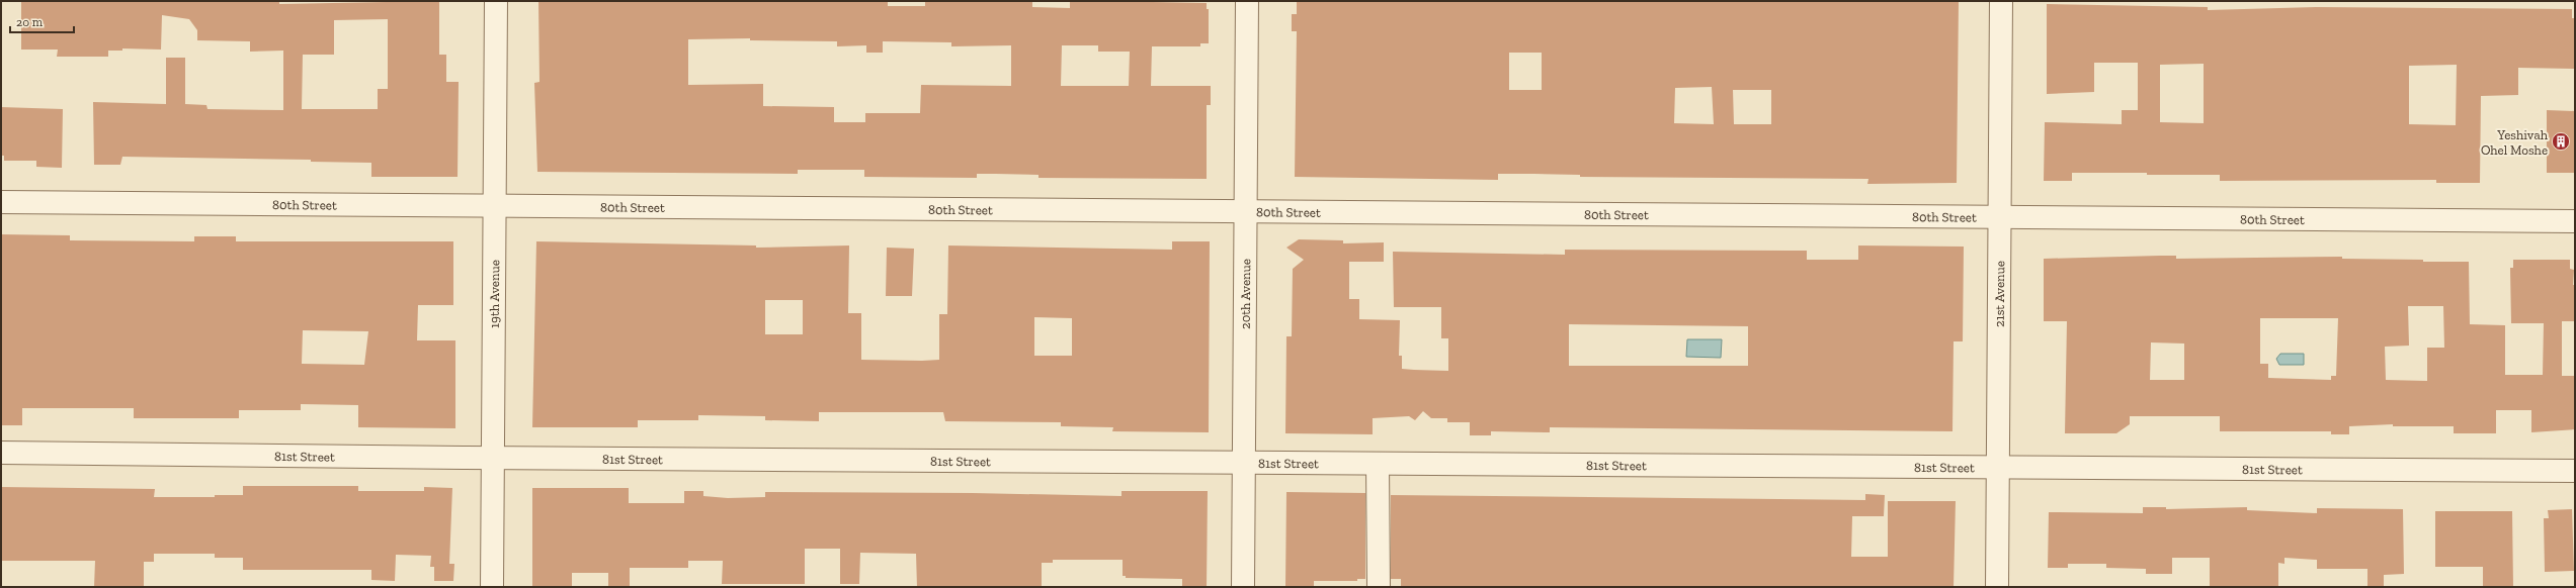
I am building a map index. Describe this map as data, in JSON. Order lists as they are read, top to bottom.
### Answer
{
  "streets": {
    "street": [
      "80th Street",
      "19th Avenue",
      "20th Avenue",
      "21st Avenue",
      "81st Street"
    ]
  },
  "crossings": [
    ["80th Street", "19th Avenue"],
    ["80th Street", "20th Avenue"],
    ["80th Street", "21st Avenue"],
    ["19th Avenue", "81st Street"],
    ["20th Avenue", "81st Street"],
    ["21st Avenue", "81st Street"]
  ],
  "places": {
    "building": ["Yeshivah Ohel Moshe"]
  },
  "scale_bar": "20 m"
}
